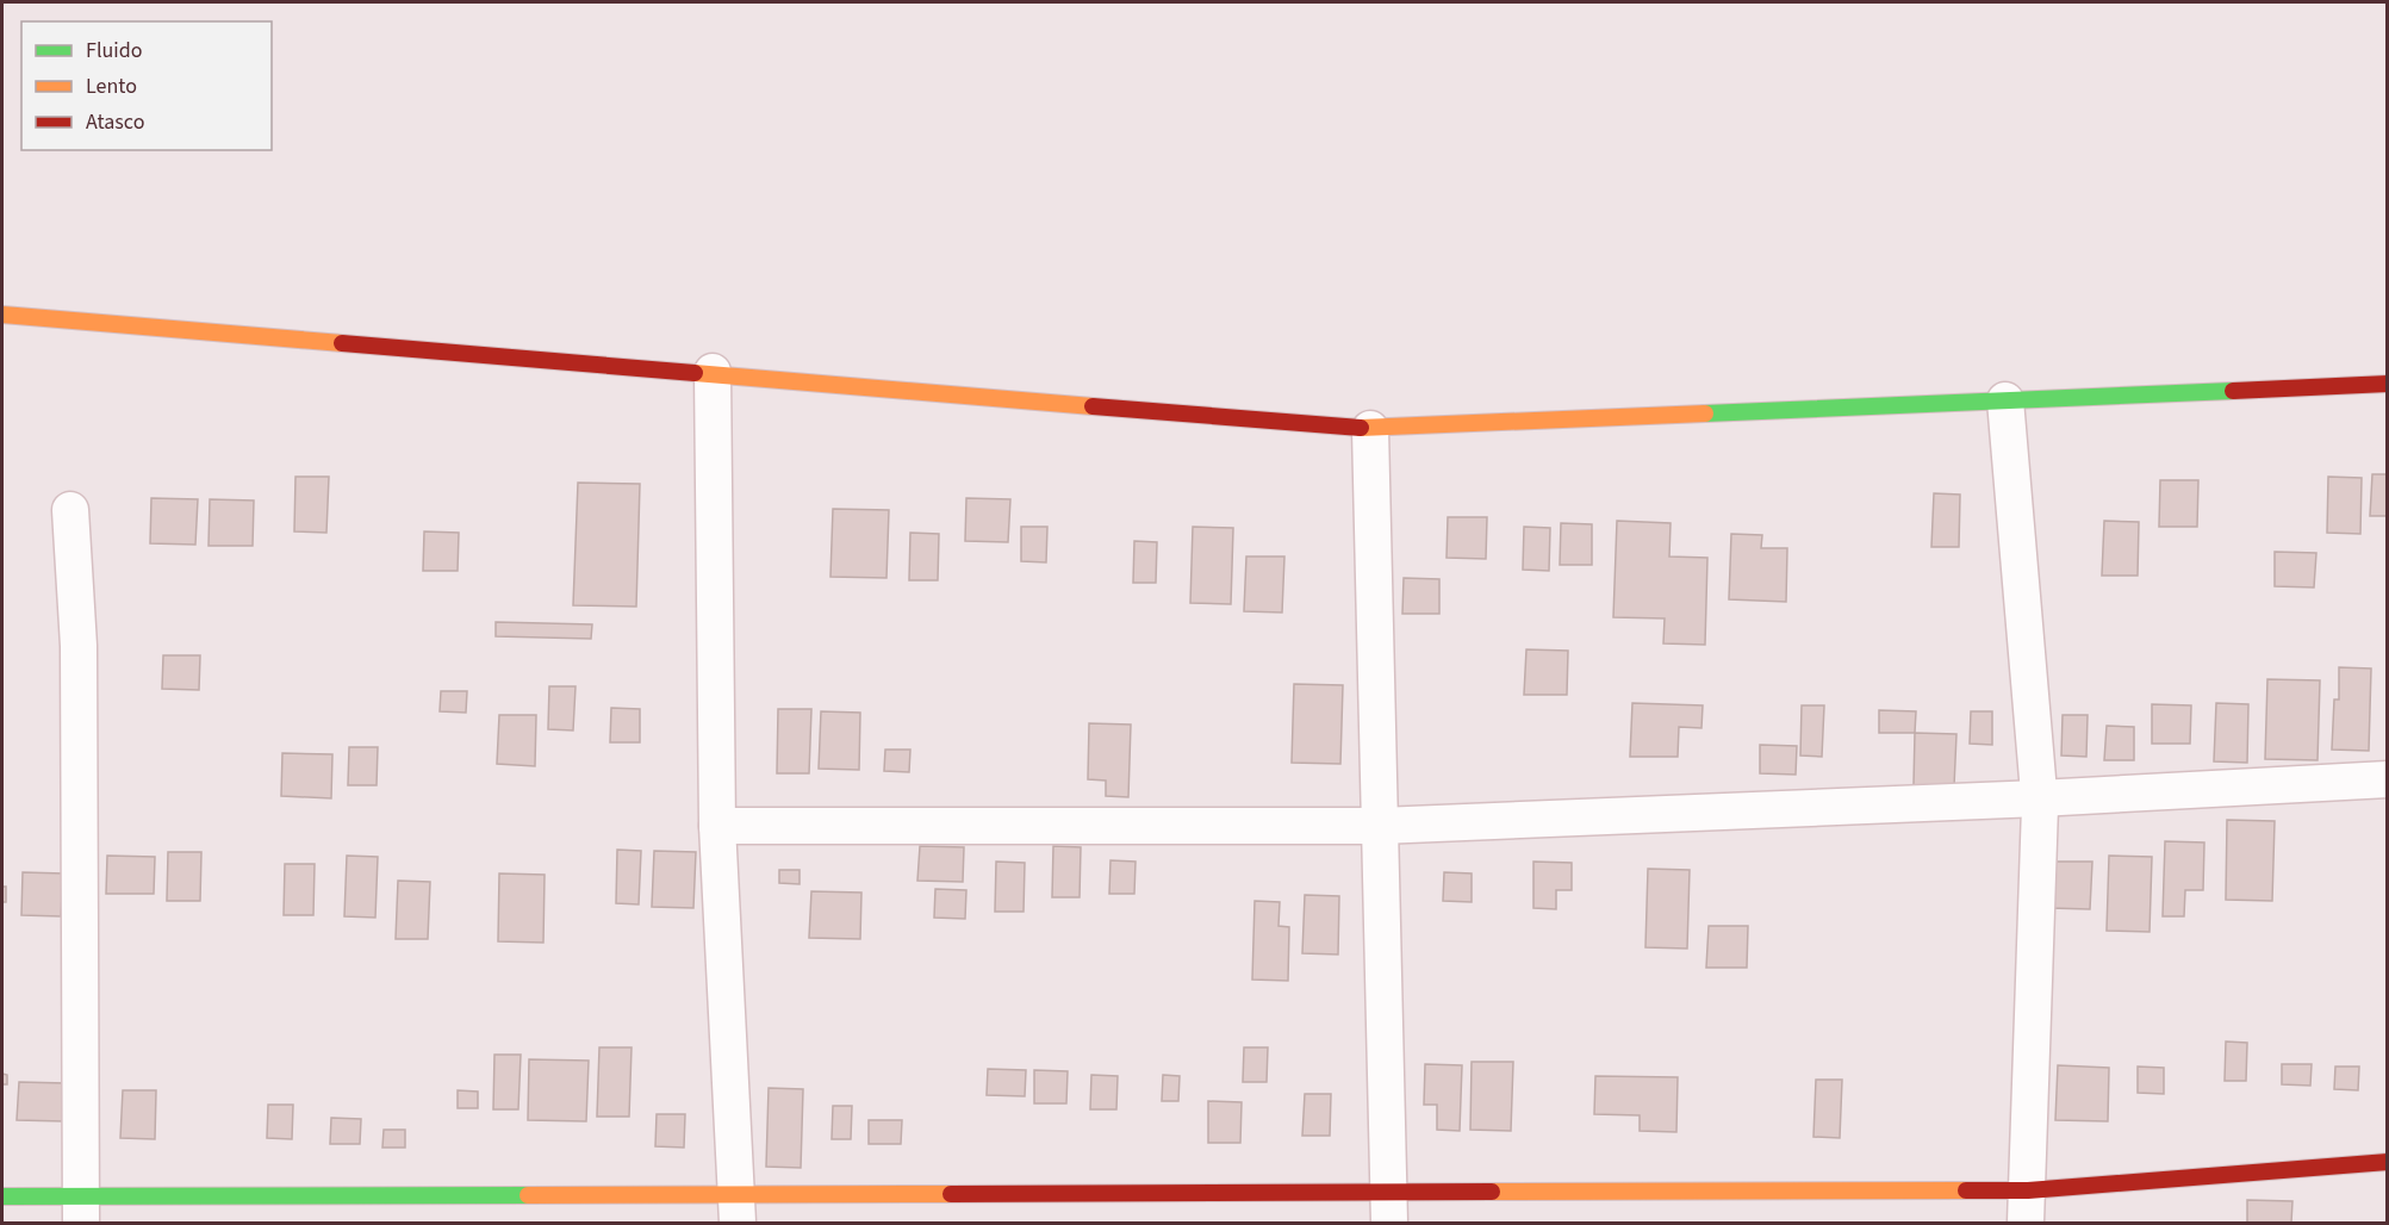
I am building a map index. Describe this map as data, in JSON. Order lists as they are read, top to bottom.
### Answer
{
  "legend": ["Fluido", "Lento", "Atasco"]
}
